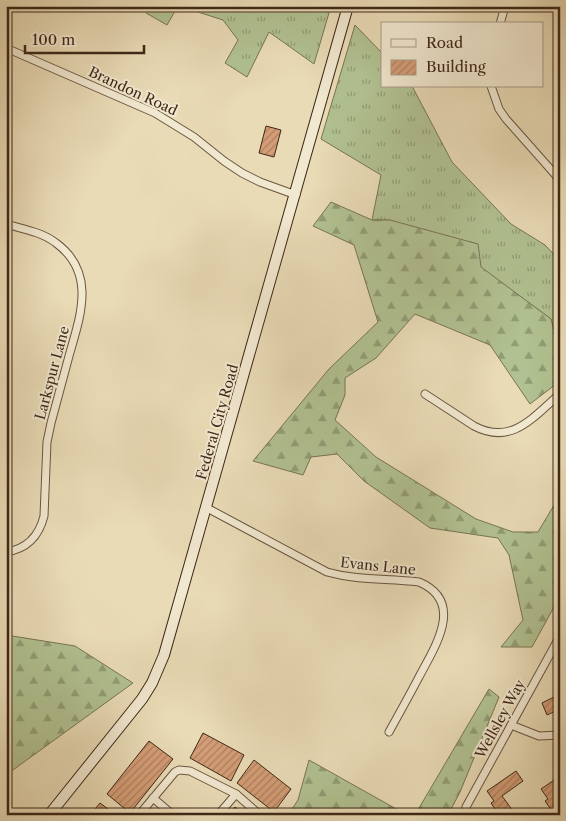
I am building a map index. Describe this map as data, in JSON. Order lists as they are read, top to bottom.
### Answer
{
  "streets": {
    "street": [
      "Brandon Road",
      "Larkspur Lane",
      "Federal City Road",
      "Evans Lane",
      "Wellsley Way"
    ]
  },
  "crossings": [
    ["Brandon Road", "Federal City Road"],
    ["Federal City Road", "Evans Lane"]
  ],
  "legend": ["Road", "Building"],
  "scale_bar": "100 m"
}
